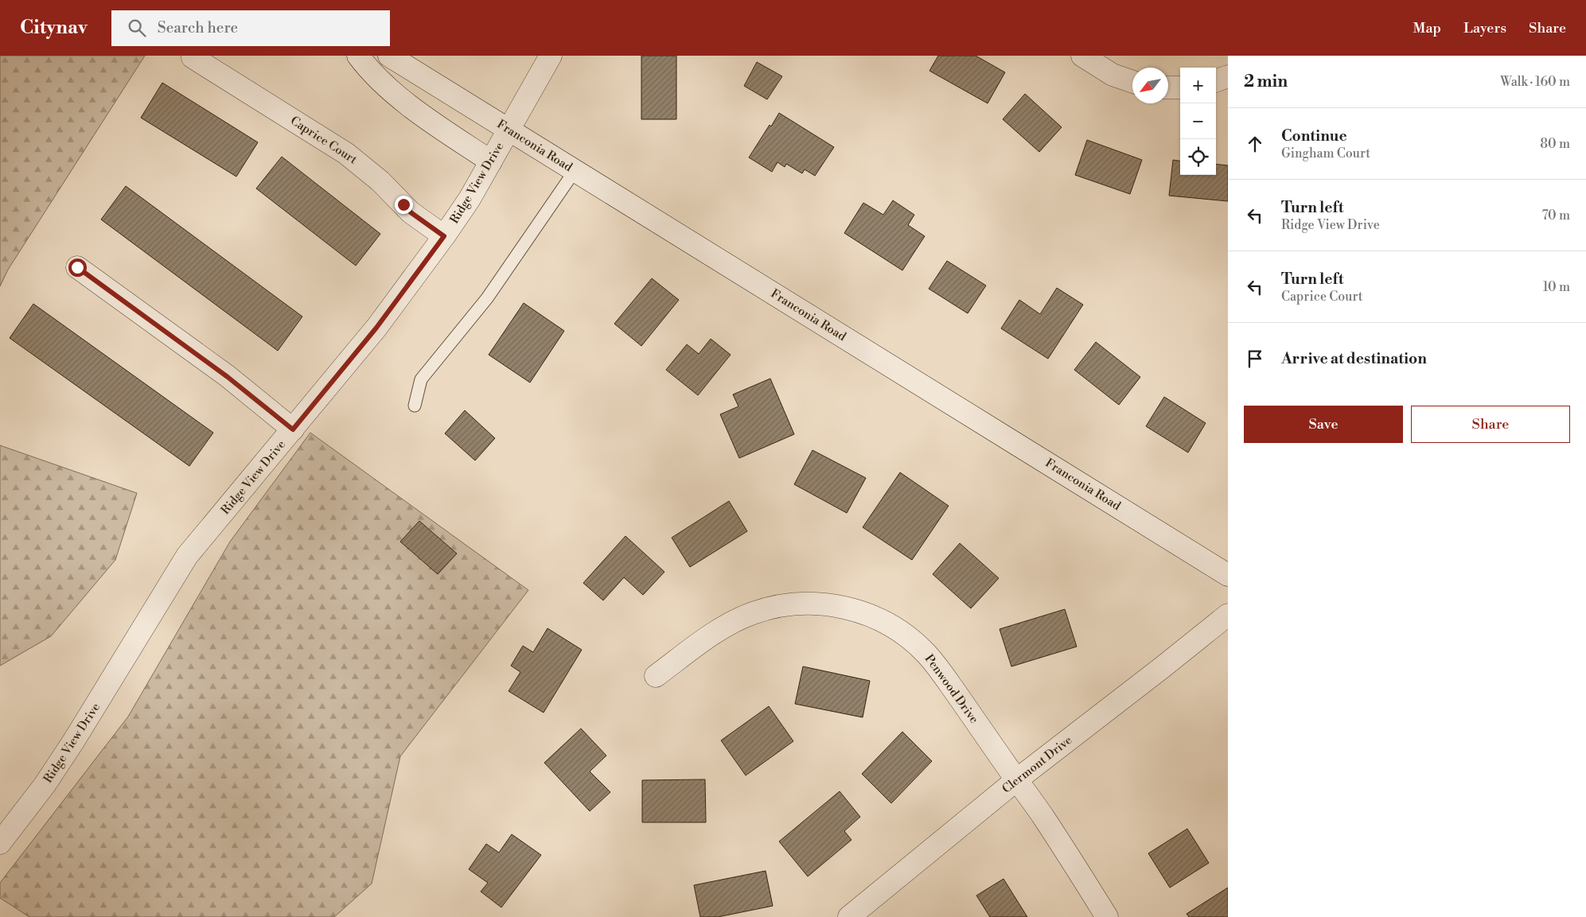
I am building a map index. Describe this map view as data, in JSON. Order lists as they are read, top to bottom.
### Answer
{
  "streets": {
    "street": [
      "Caprice Court",
      "Franconia Road",
      "Ridge View Drive",
      "Penwood Drive",
      "Clermont Drive"
    ]
  },
  "crossings": [
    ["Caprice Court", "Ridge View Drive"],
    ["Franconia Road", "Ridge View Drive"],
    ["Penwood Drive", "Clermont Drive"]
  ],
  "north": "bottom left",
  "page": {
    "header": "Citynav",
    "search": "Search here",
    "nav": ["Map", "Layers", "Share"],
    "heading": ["2 min", "Walk · 160 m"],
    "map_buttons": ["+", "−"],
    "list": [
      ["Continue", "Gingham Court", "80 m"],
      ["Turn left", "Ridge View Drive", "70 m"],
      ["Turn left", "Caprice Court", "10 m"],
      "Arrive at destination"
    ],
    "buttons": ["Save", "Share"]
  }
}
